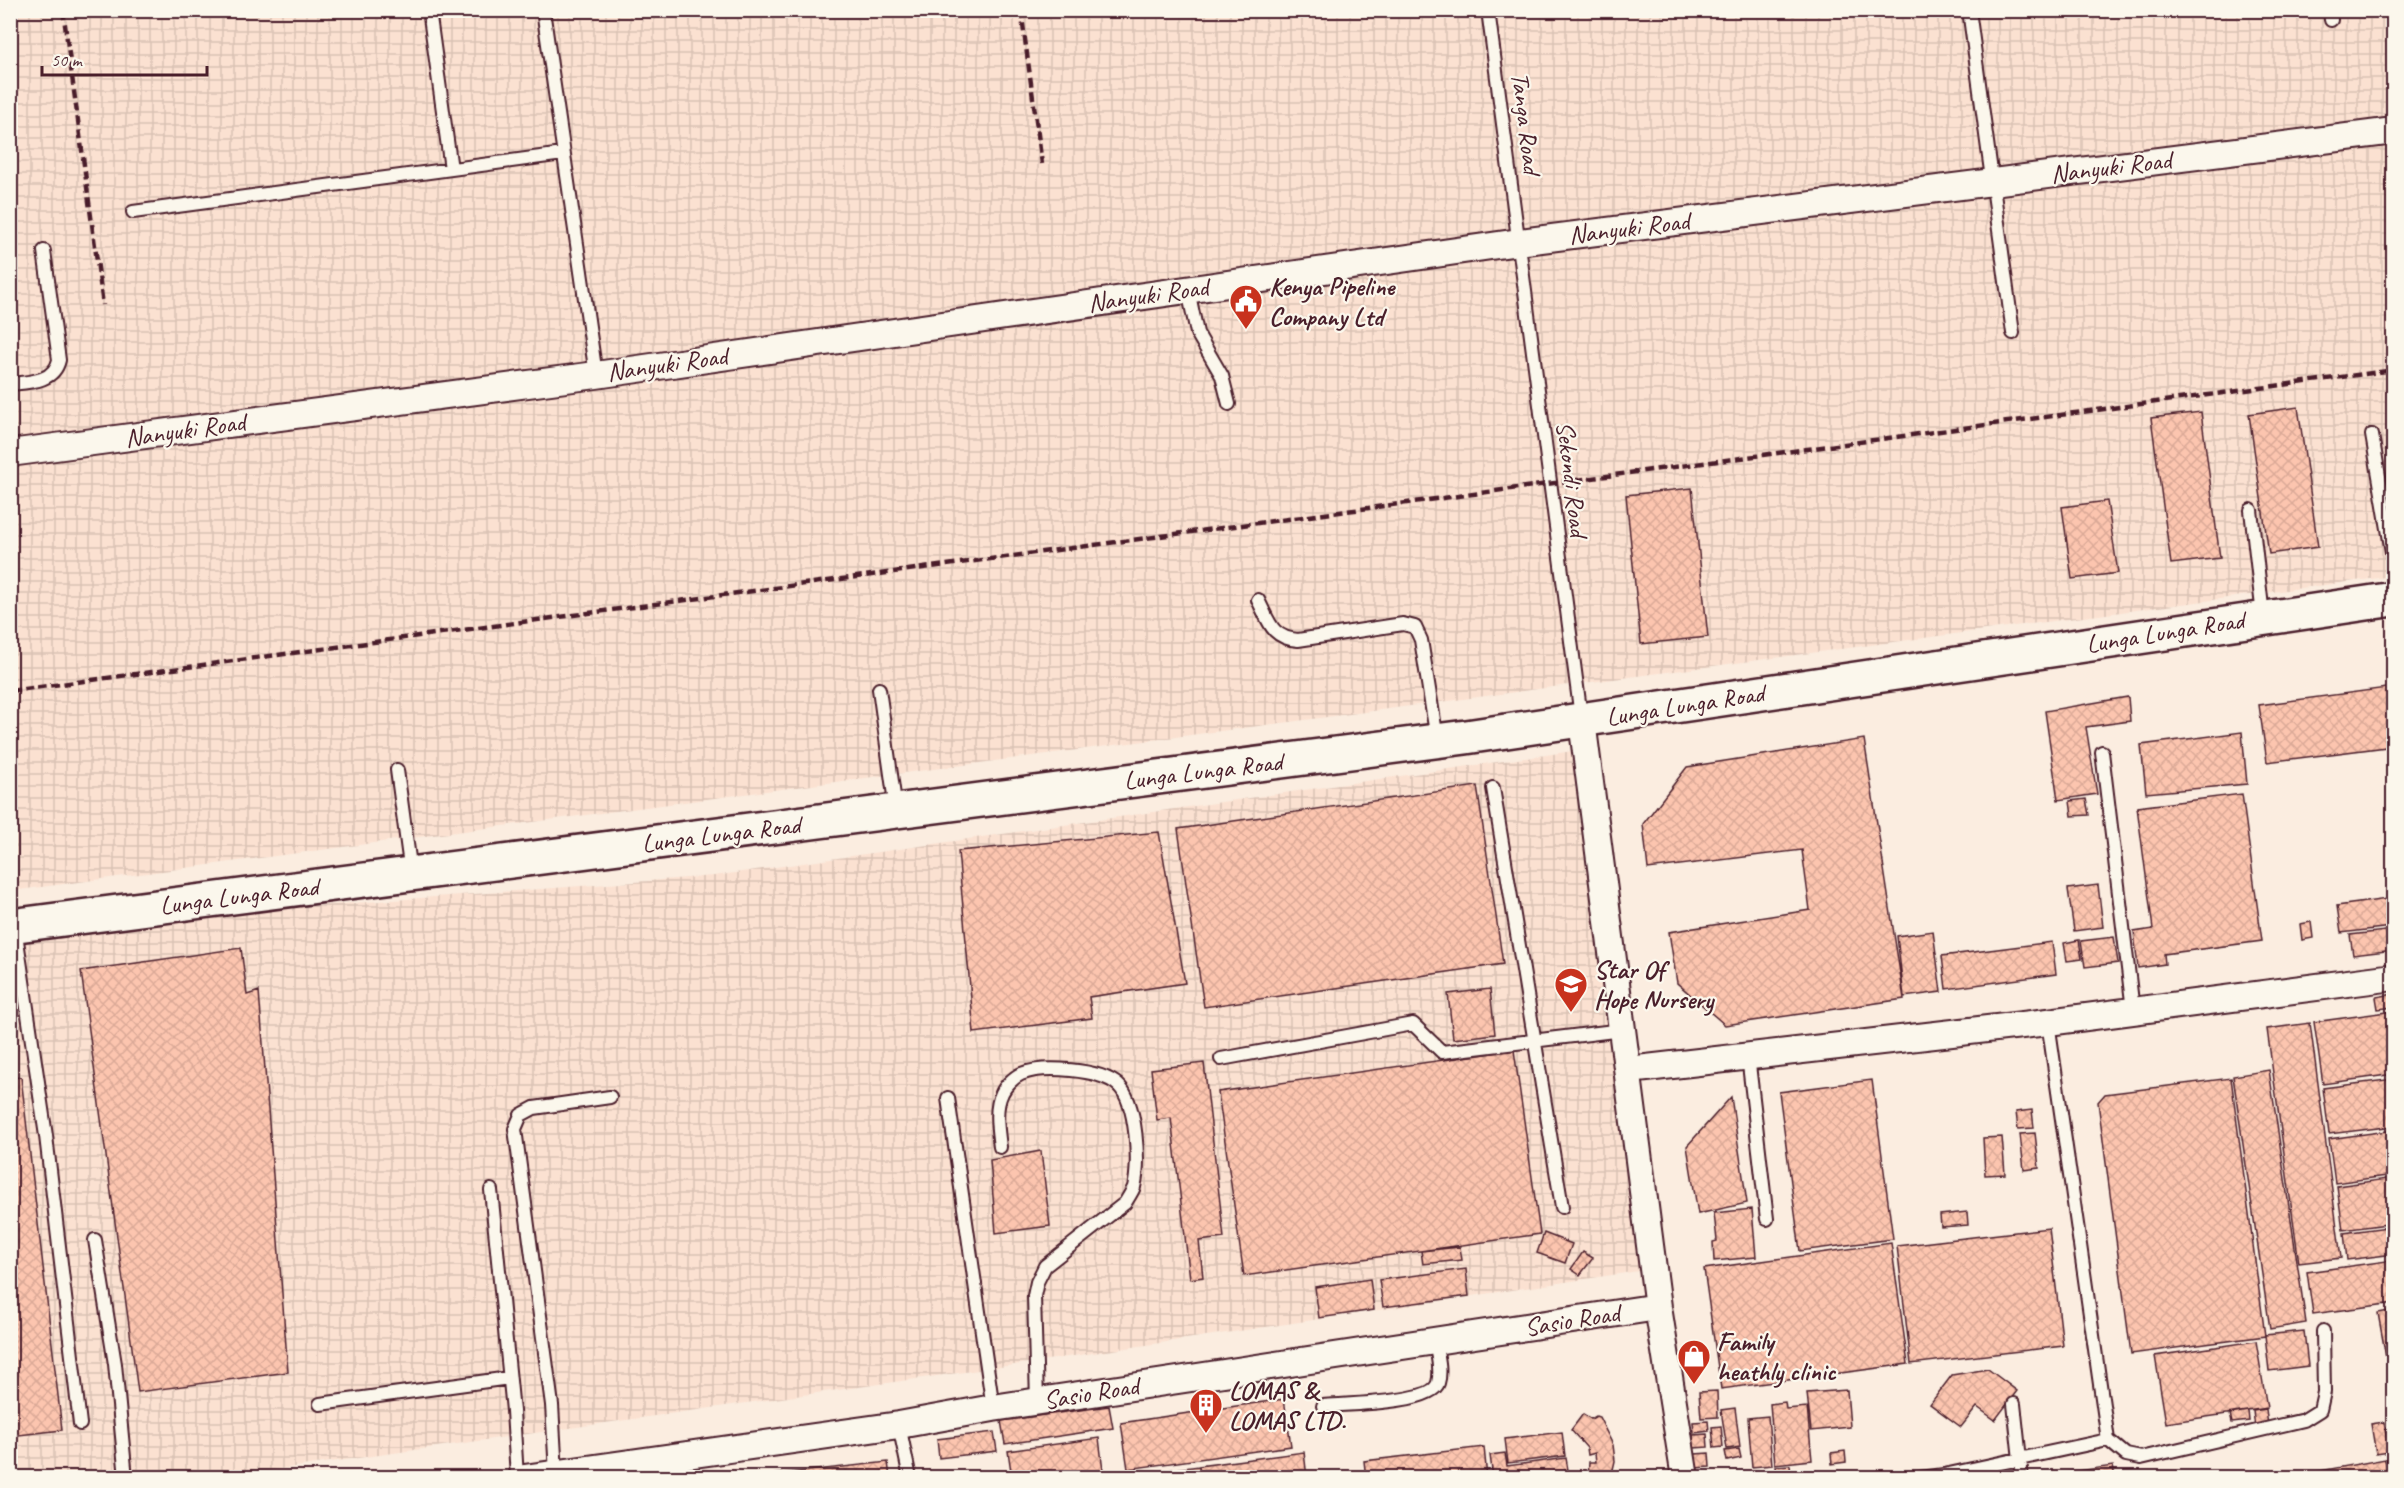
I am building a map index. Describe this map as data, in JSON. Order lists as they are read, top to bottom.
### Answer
{
  "streets": {
    "main road": ["Lunga Lunga Road"],
    "street": ["Nanyuki Road", "Sasio Road"],
    "lane": ["Tanga Road", "Sekondi Road"]
  },
  "crossings": [
    ["Tanga Road", "Nanyuki Road"],
    ["Tanga Road", "Sekondi Road"],
    ["Nanyuki Road", "Sekondi Road"],
    ["Sekondi Road", "Lunga Lunga Road"]
  ],
  "places": {
    "public building": ["Kenya Pipeline Company Ltd"],
    "school or university": ["Star Of Hope Nursery"],
    "shop": ["Family heathly clinic"],
    "building": ["LOMAS & LOMAS LTD."]
  },
  "scale_bar": "50 m"
}
